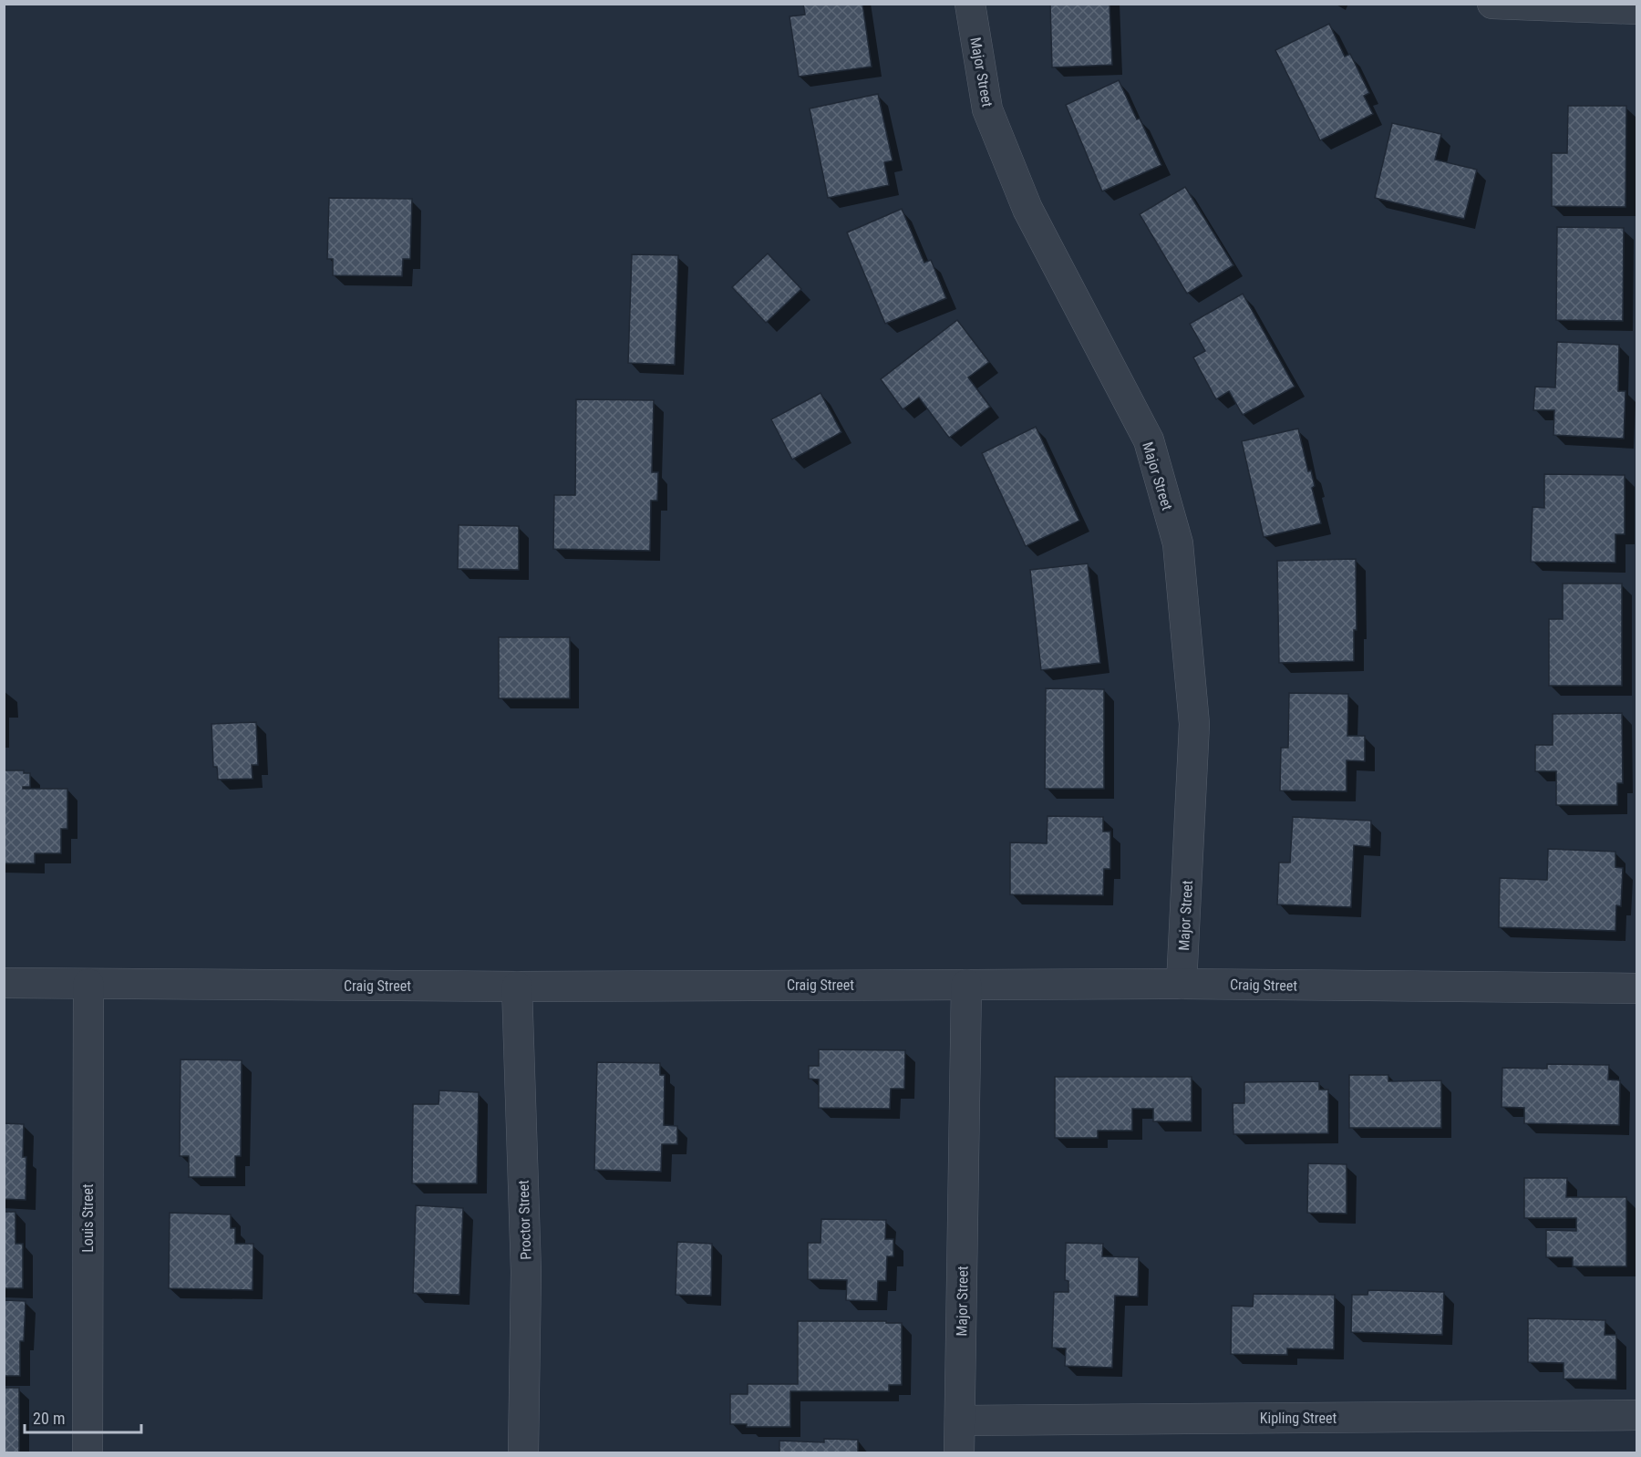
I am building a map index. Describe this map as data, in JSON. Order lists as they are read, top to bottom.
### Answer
{
  "streets": {
    "street": [
      "Major Street",
      "Craig Street",
      "Louis Street",
      "Proctor Street",
      "Kipling Street"
    ]
  },
  "crossings": [
    ["Major Street", "Craig Street"],
    ["Major Street", "Kipling Street"],
    ["Craig Street", "Louis Street"],
    ["Craig Street", "Proctor Street"]
  ],
  "scale_bar": "20 m"
}
